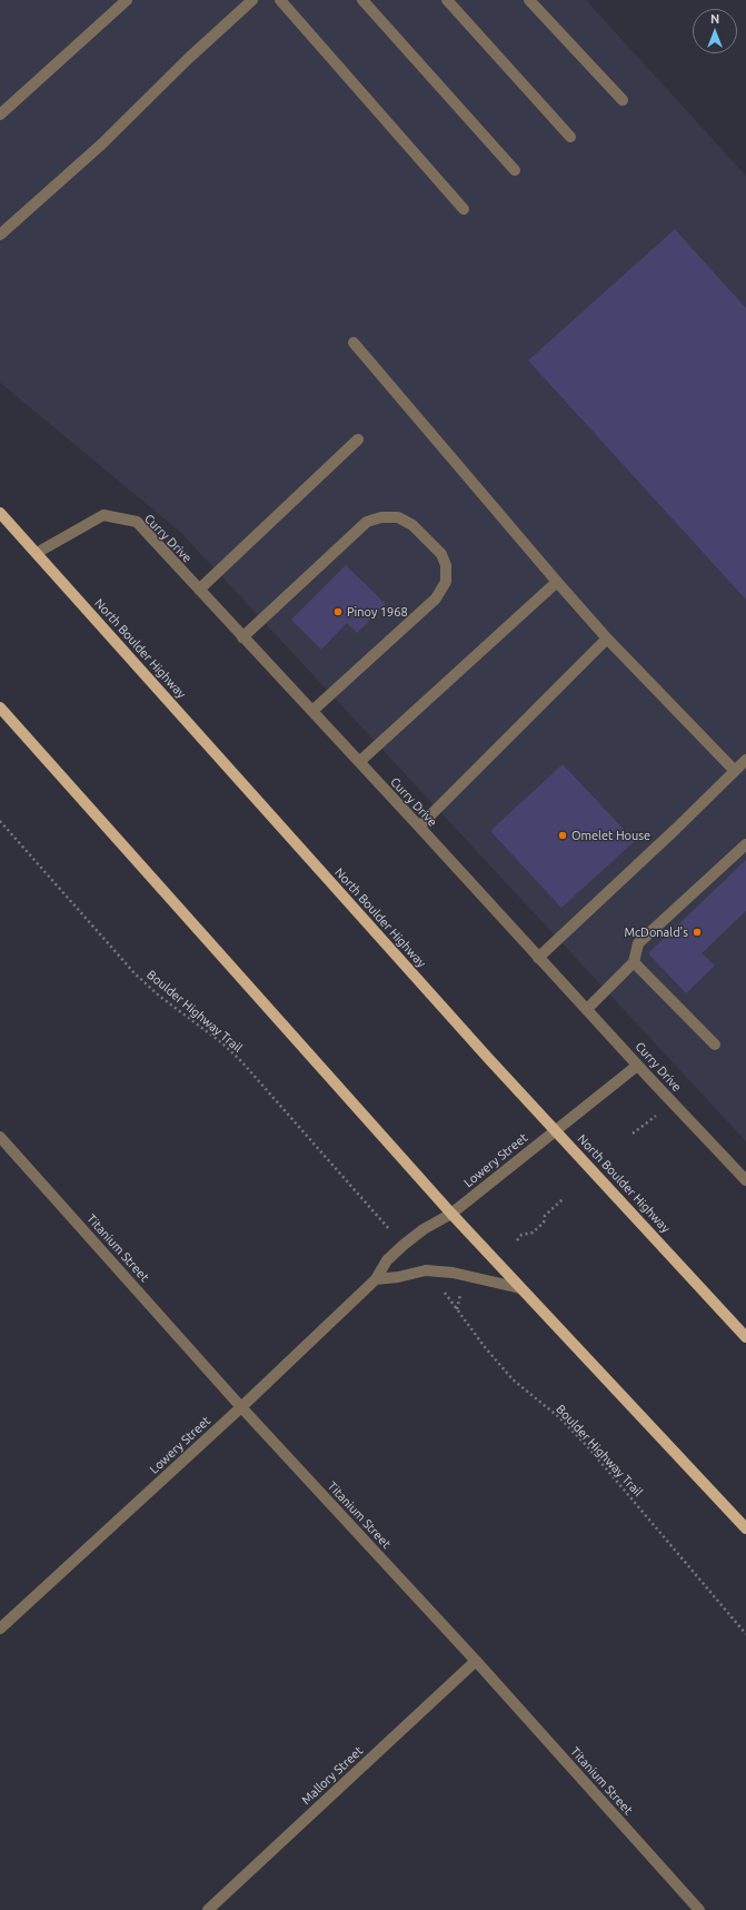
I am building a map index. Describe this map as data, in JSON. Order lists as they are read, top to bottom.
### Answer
{
  "streets": {
    "main road": ["North Boulder Highway"],
    "street": [
      "Curry Drive",
      "Lowery Street",
      "Titanium Street",
      "Mallory Street"
    ],
    "path": ["Boulder Highway Trail"]
  },
  "crossings": [
    ["Curry Drive", "North Boulder Highway"],
    ["Curry Drive", "Lowery Street"],
    ["North Boulder Highway", "Lowery Street"],
    ["Lowery Street", "Titanium Street"],
    ["Titanium Street", "Mallory Street"]
  ],
  "places": ["Pinoy 1968", "Omelet House", "McDonald's"],
  "north": "top"
}
